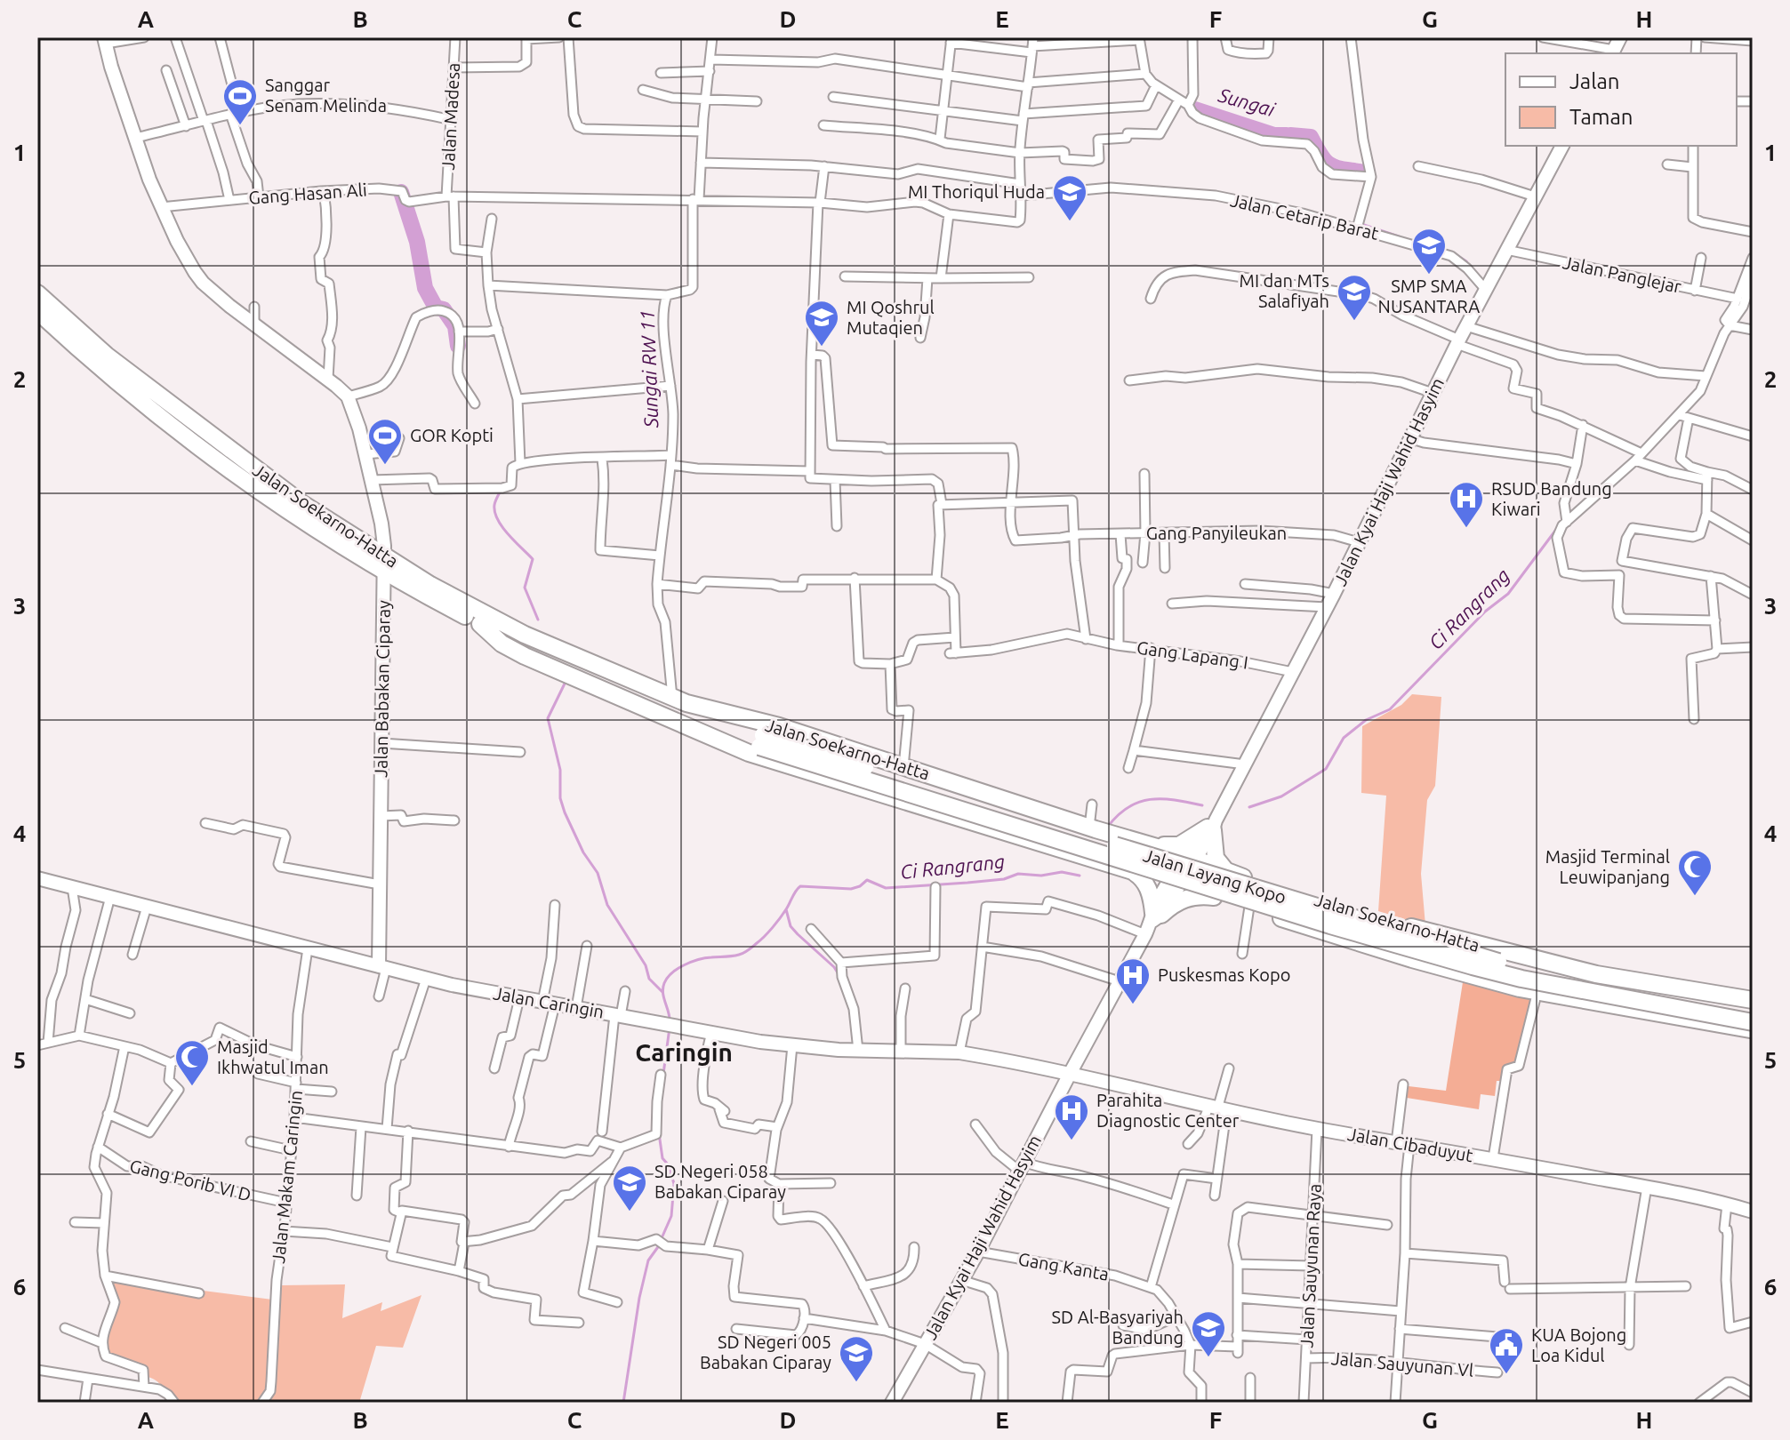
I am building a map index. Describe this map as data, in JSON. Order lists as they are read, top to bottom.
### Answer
{
  "streets": {
    "highway": ["Jalan Soekarno-Hatta", "Jalan Layang Kopo"],
    "main road": [
      "Jalan Kyai Haji Wahid Hasyim",
      "Jalan Babakan Ciparay",
      "Jalan Caringin",
      "Jalan Cibaduyut"
    ],
    "street": [
      "Jalan Madesa",
      "Gang Hasan Ali",
      "Jalan Cetarip Barat",
      "Jalan Panglejar",
      "Gang Panyileukan",
      "Gang Lapang I",
      "Jalan Makam Caringin",
      "Gang Porib VI D",
      "Jalan Sauyunan Raya",
      "Gang Kanta",
      "Jalan Sauyunan Vl"
    ]
  },
  "crossings": [
    ["Jalan Madesa", "Gang Hasan Ali"],
    ["Gang Hasan Ali", "Jalan Babakan Ciparay"],
    ["Jalan Cetarip Barat", "Jalan Kyai Haji Wahid Hasyim"],
    ["Jalan Panglejar", "Jalan Kyai Haji Wahid Hasyim"],
    ["Jalan Kyai Haji Wahid Hasyim", "Jalan Soekarno-Hatta"],
    ["Jalan Kyai Haji Wahid Hasyim", "Gang Panyileukan"],
    ["Jalan Kyai Haji Wahid Hasyim", "Gang Lapang I"],
    ["Jalan Kyai Haji Wahid Hasyim", "Jalan Caringin"],
    ["Jalan Kyai Haji Wahid Hasyim", "Jalan Cibaduyut"],
    ["Jalan Kyai Haji Wahid Hasyim", "Gang Kanta"],
    ["Jalan Soekarno-Hatta", "Jalan Babakan Ciparay"],
    ["Jalan Soekarno-Hatta", "Jalan Layang Kopo"],
    ["Jalan Babakan Ciparay", "Jalan Caringin"],
    ["Jalan Caringin", "Jalan Cibaduyut"],
    ["Jalan Caringin", "Jalan Makam Caringin"],
    ["Jalan Cibaduyut", "Jalan Sauyunan Raya"],
    ["Jalan Makam Caringin", "Gang Porib VI D"],
    ["Jalan Sauyunan Raya", "Jalan Sauyunan Vl"]
  ],
  "districts": ["Caringin"],
  "water": ["Sungai", "Sungai RW 11", "Ci Rangrang"],
  "places": {
    "sports": ["Sanggar Senam Melinda", "GOR Kopti"],
    "school or university": [
      "MI Thoriqul Huda",
      "SMP SMA NUSANTARA",
      "MI dan MTs Salafiyah",
      "MI Qoshrul Mutaqien",
      "SD Negeri 058 Babakan Ciparay",
      "SD Al-Basyariyah Bandung",
      "SD Negeri 005 Babakan Ciparay"
    ],
    "hospital": ["RSUD Bandung Kiwari", "Puskesmas Kopo", "Parahita Diagnostic Center"],
    "mosque": ["Masjid Terminal Leuwipanjang", "Masjid Ikhwatul Iman"],
    "public building": ["KUA Bojong Loa Kidul"]
  },
  "legend": ["Jalan", "Taman"],
  "grid": {
    "columns": [
      "A",
      "B",
      "C",
      "D",
      "E",
      "F",
      "G",
      "H"
    ],
    "rows": [
      "1",
      "2",
      "3",
      "4",
      "5",
      "6"
    ]
  }
}
